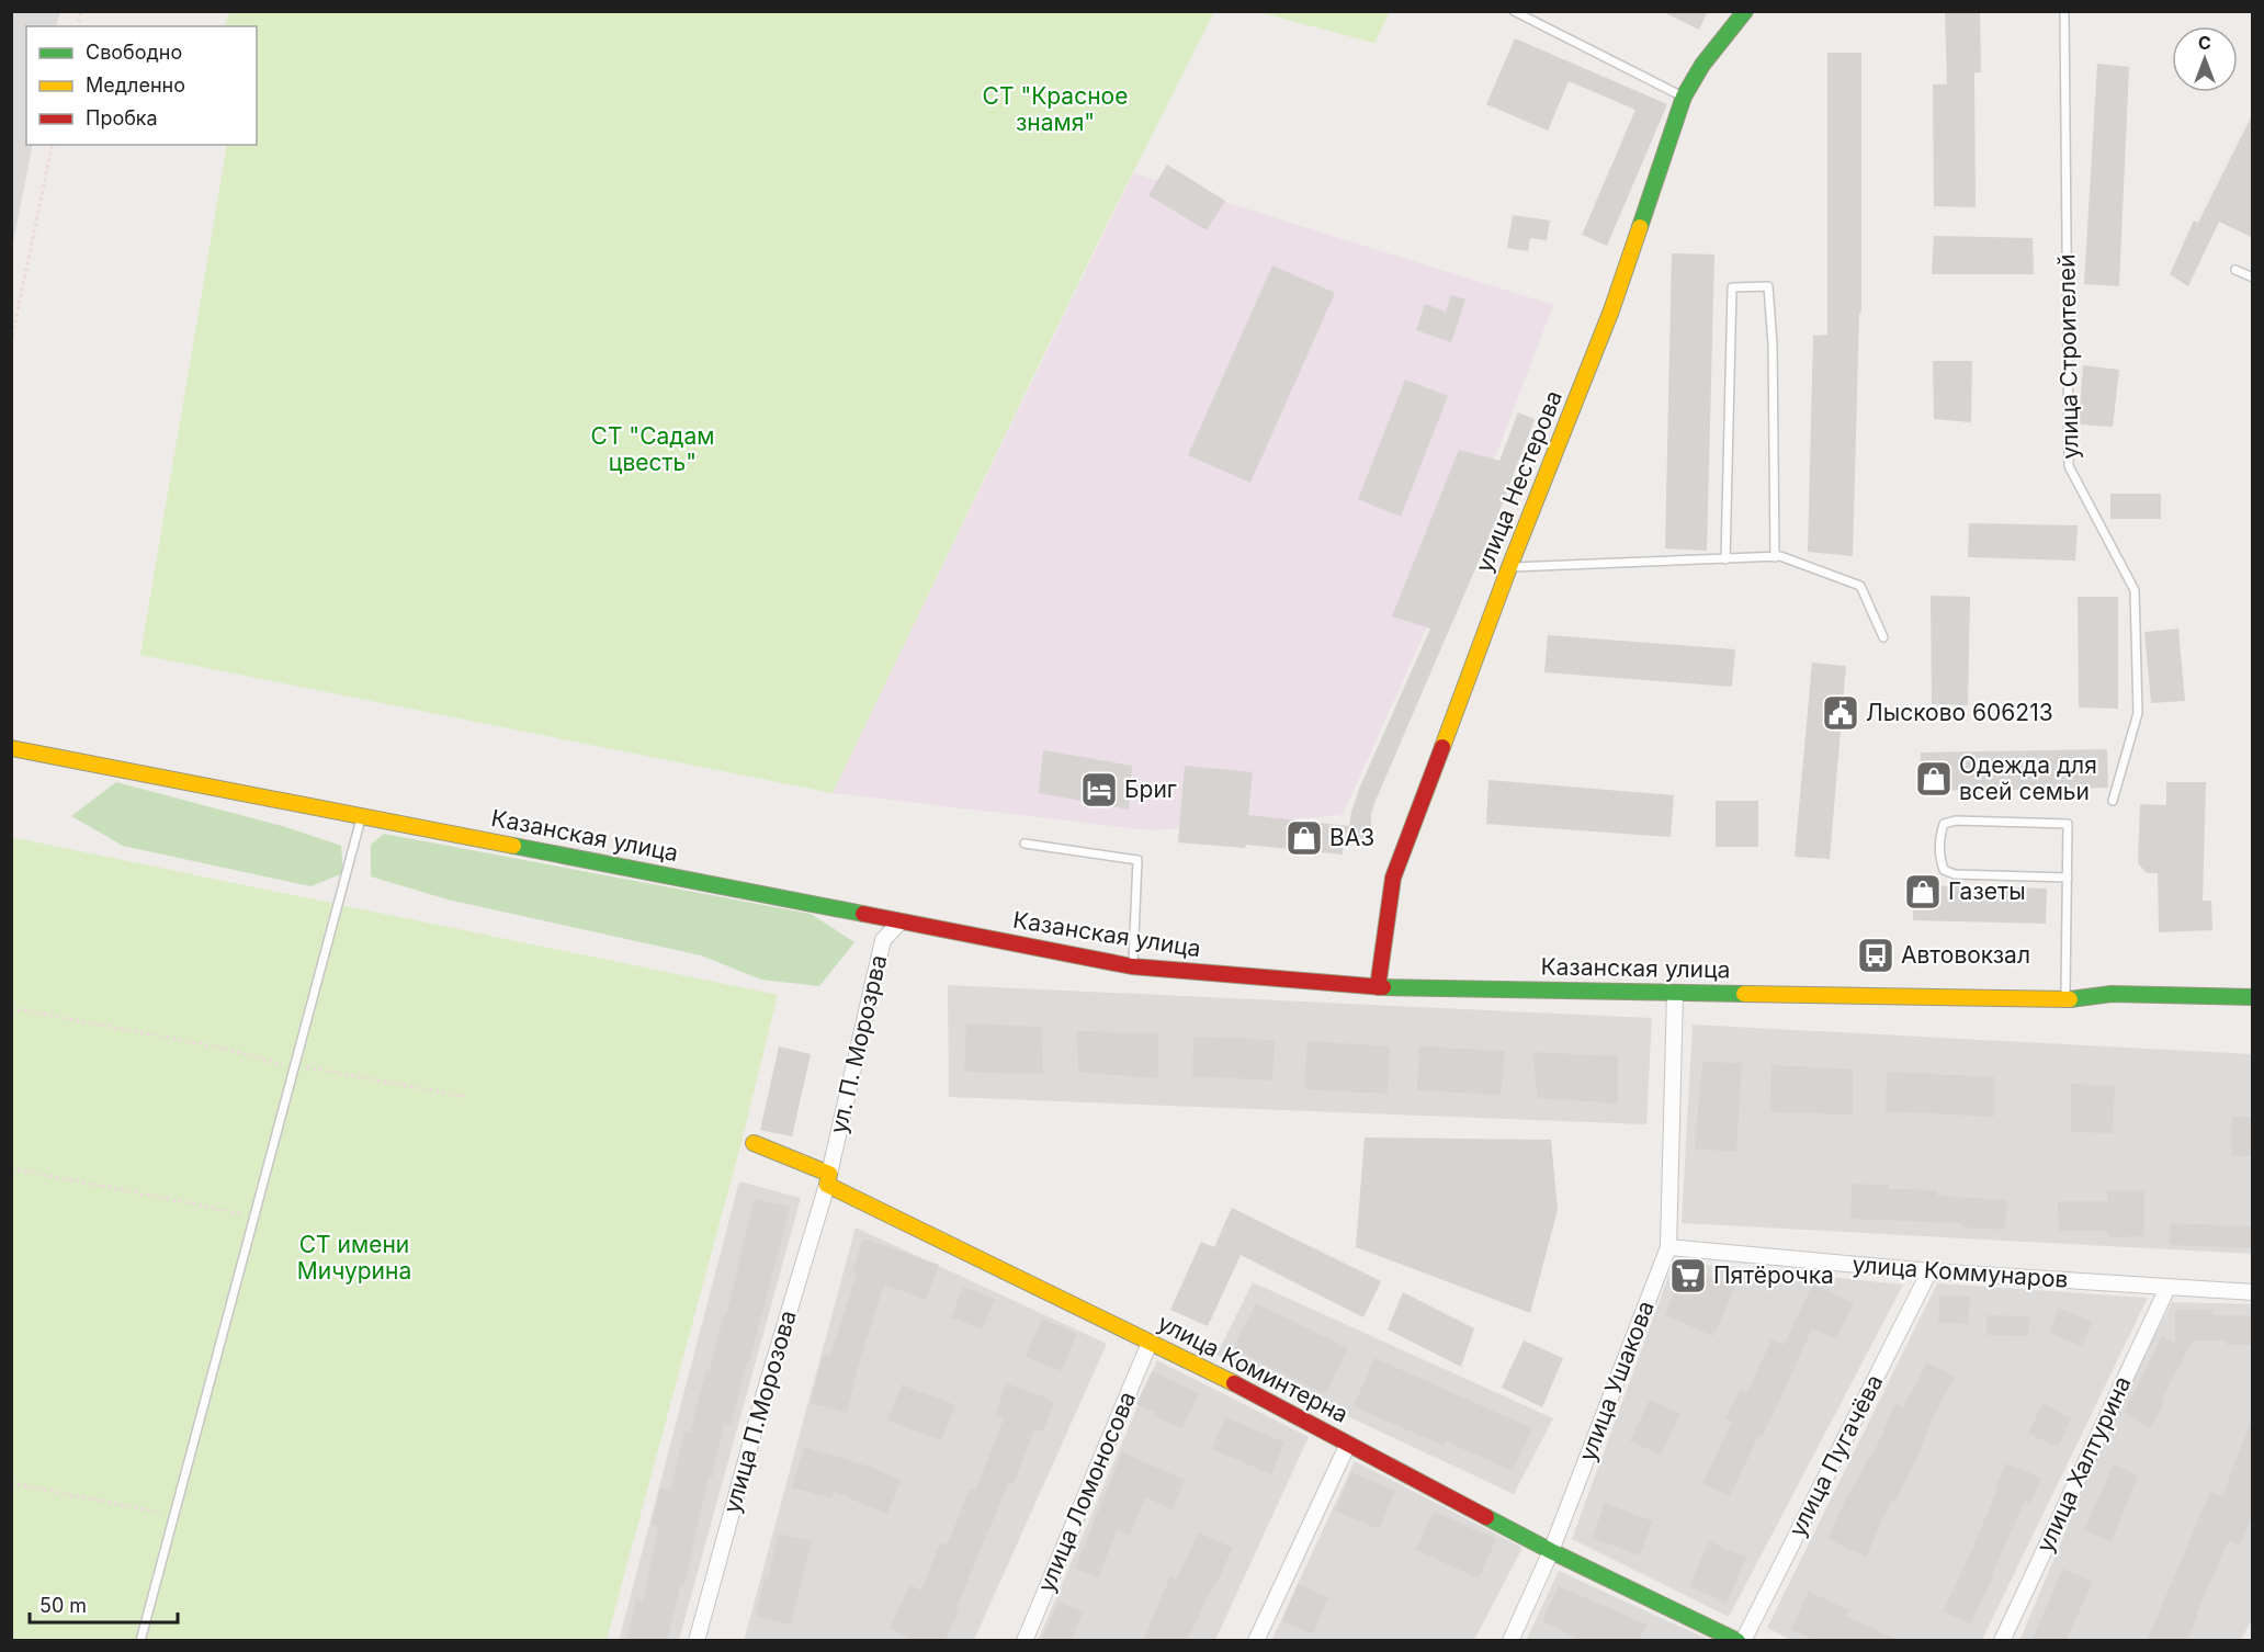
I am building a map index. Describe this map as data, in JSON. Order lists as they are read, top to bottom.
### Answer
{
  "streets": {
    "main road": ["улица Нестерова", "Казанская улица", "улица Коминтерна"],
    "street": [
      "ул. П. Морозрва",
      "улица Коммунаров",
      "улица Ушакова",
      "улица П.Морозова",
      "улица Пугачёва",
      "улица Халтурина",
      "улица Ломоносова"
    ],
    "lane": ["улица Строителей"]
  },
  "crossings": [
    ["улица Нестерова", "Казанская улица"],
    ["Казанская улица", "ул. П. Морозрва"],
    ["Казанская улица", "улица Ушакова"],
    ["ул. П. Морозрва", "улица Коминтерна"],
    ["ул. П. Морозрва", "улица П.Морозова"],
    ["улица Коммунаров", "улица Ушакова"],
    ["улица Коммунаров", "улица Пугачёва"],
    ["улица Коммунаров", "улица Халтурина"],
    ["улица Коминтерна", "улица Ушакова"],
    ["улица Коминтерна", "улица П.Морозова"],
    ["улица Коминтерна", "улица Ломоносова"]
  ],
  "parks": ["СТ \"Красное знамя\"", "СТ \"Садам цвесть\"", "СТ имени Мичурина"],
  "places": {
    "public building": ["Лысково 606213"],
    "shop": ["Одежда для всей семьи", "ВАЗ", "Газеты"],
    "hotel": ["Бриг"],
    "bus stop": ["Автовокзал"],
    "supermarket": ["Пятёрочка"]
  },
  "legend": ["Свободно", "Медленно", "Пробка"],
  "scale_bar": "50 m",
  "north": "top"
}
